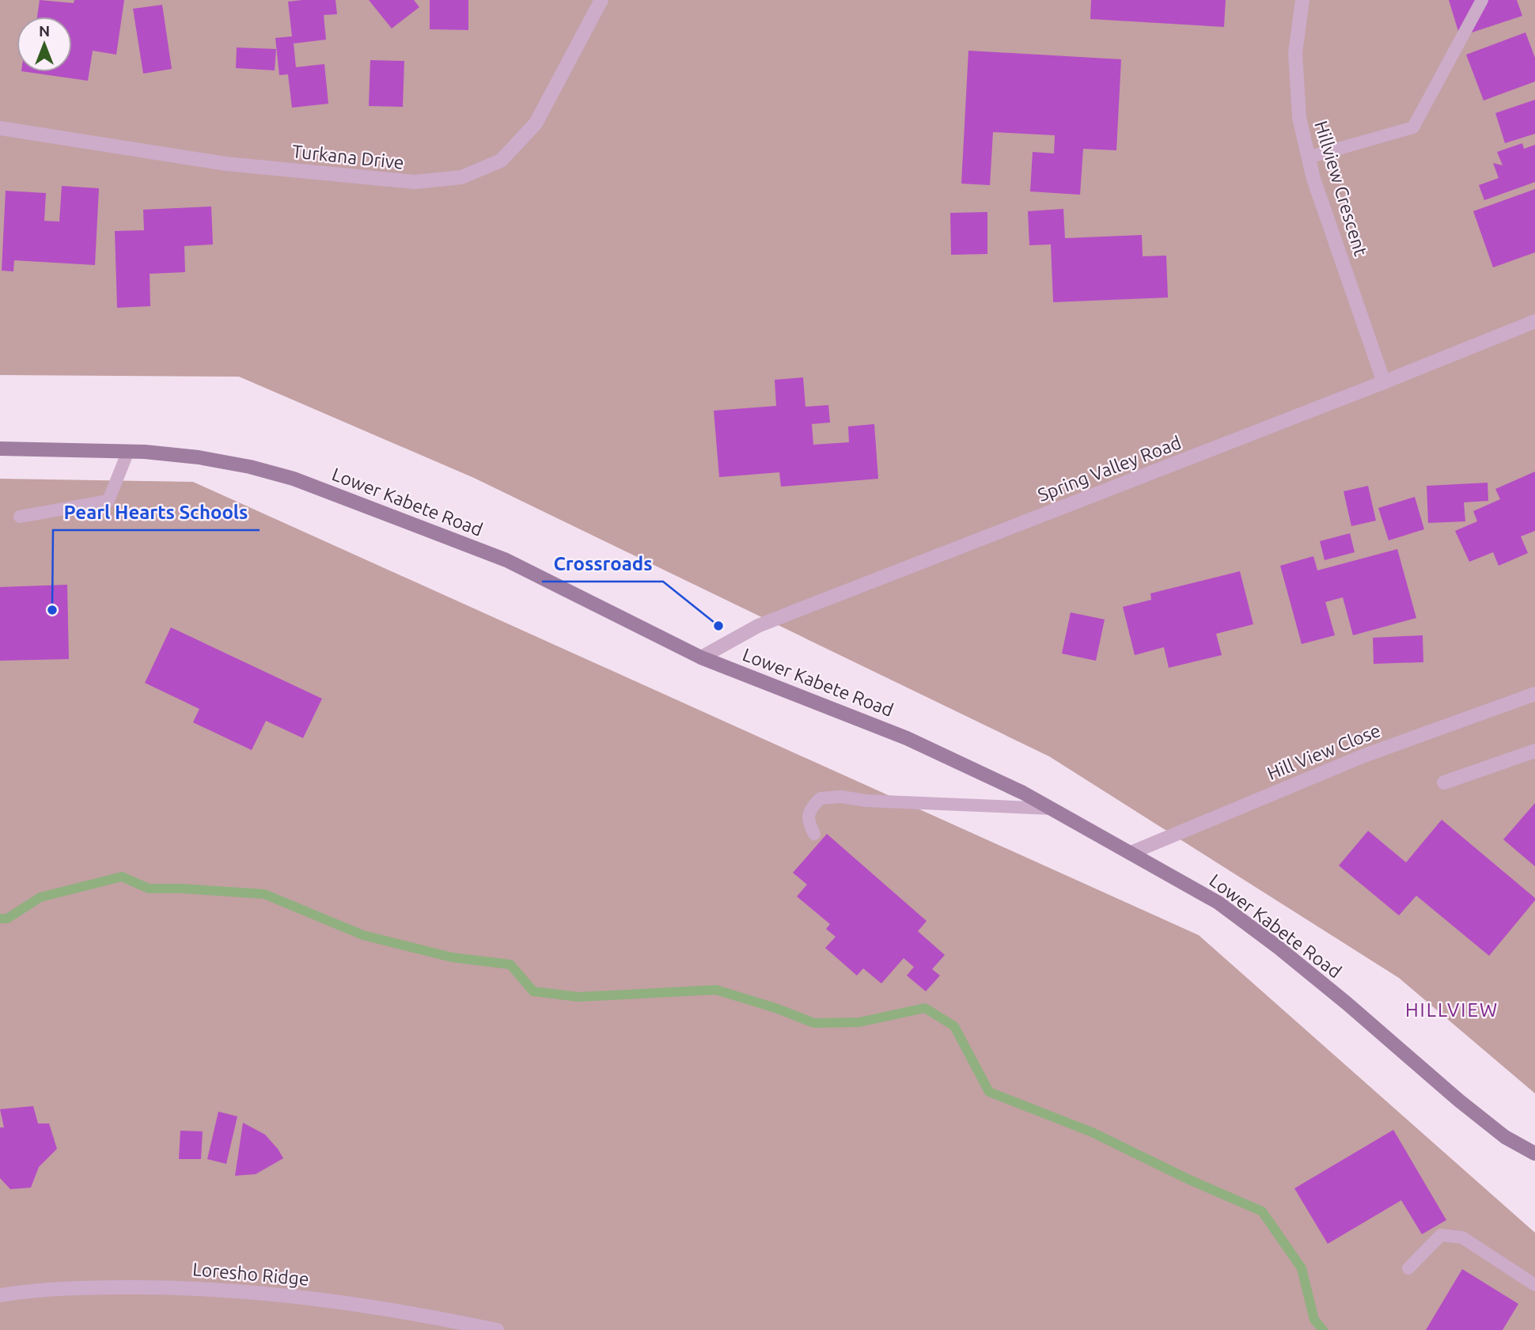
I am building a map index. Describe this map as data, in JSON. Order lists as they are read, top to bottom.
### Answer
{
  "streets": {
    "main road": ["Lower Kabete Road"],
    "street": [
      "Turkana Drive",
      "Hillview Crescent",
      "Spring Valley Road",
      "Hill View Close",
      "Loresho Ridge"
    ]
  },
  "crossings": [
    ["Hillview Crescent", "Spring Valley Road"],
    ["Spring Valley Road", "Lower Kabete Road"],
    ["Lower Kabete Road", "Hill View Close"]
  ],
  "districts": ["HILLVIEW"],
  "places": ["Pearl Hearts Schools", "Crossroads"],
  "north": "top"
}
